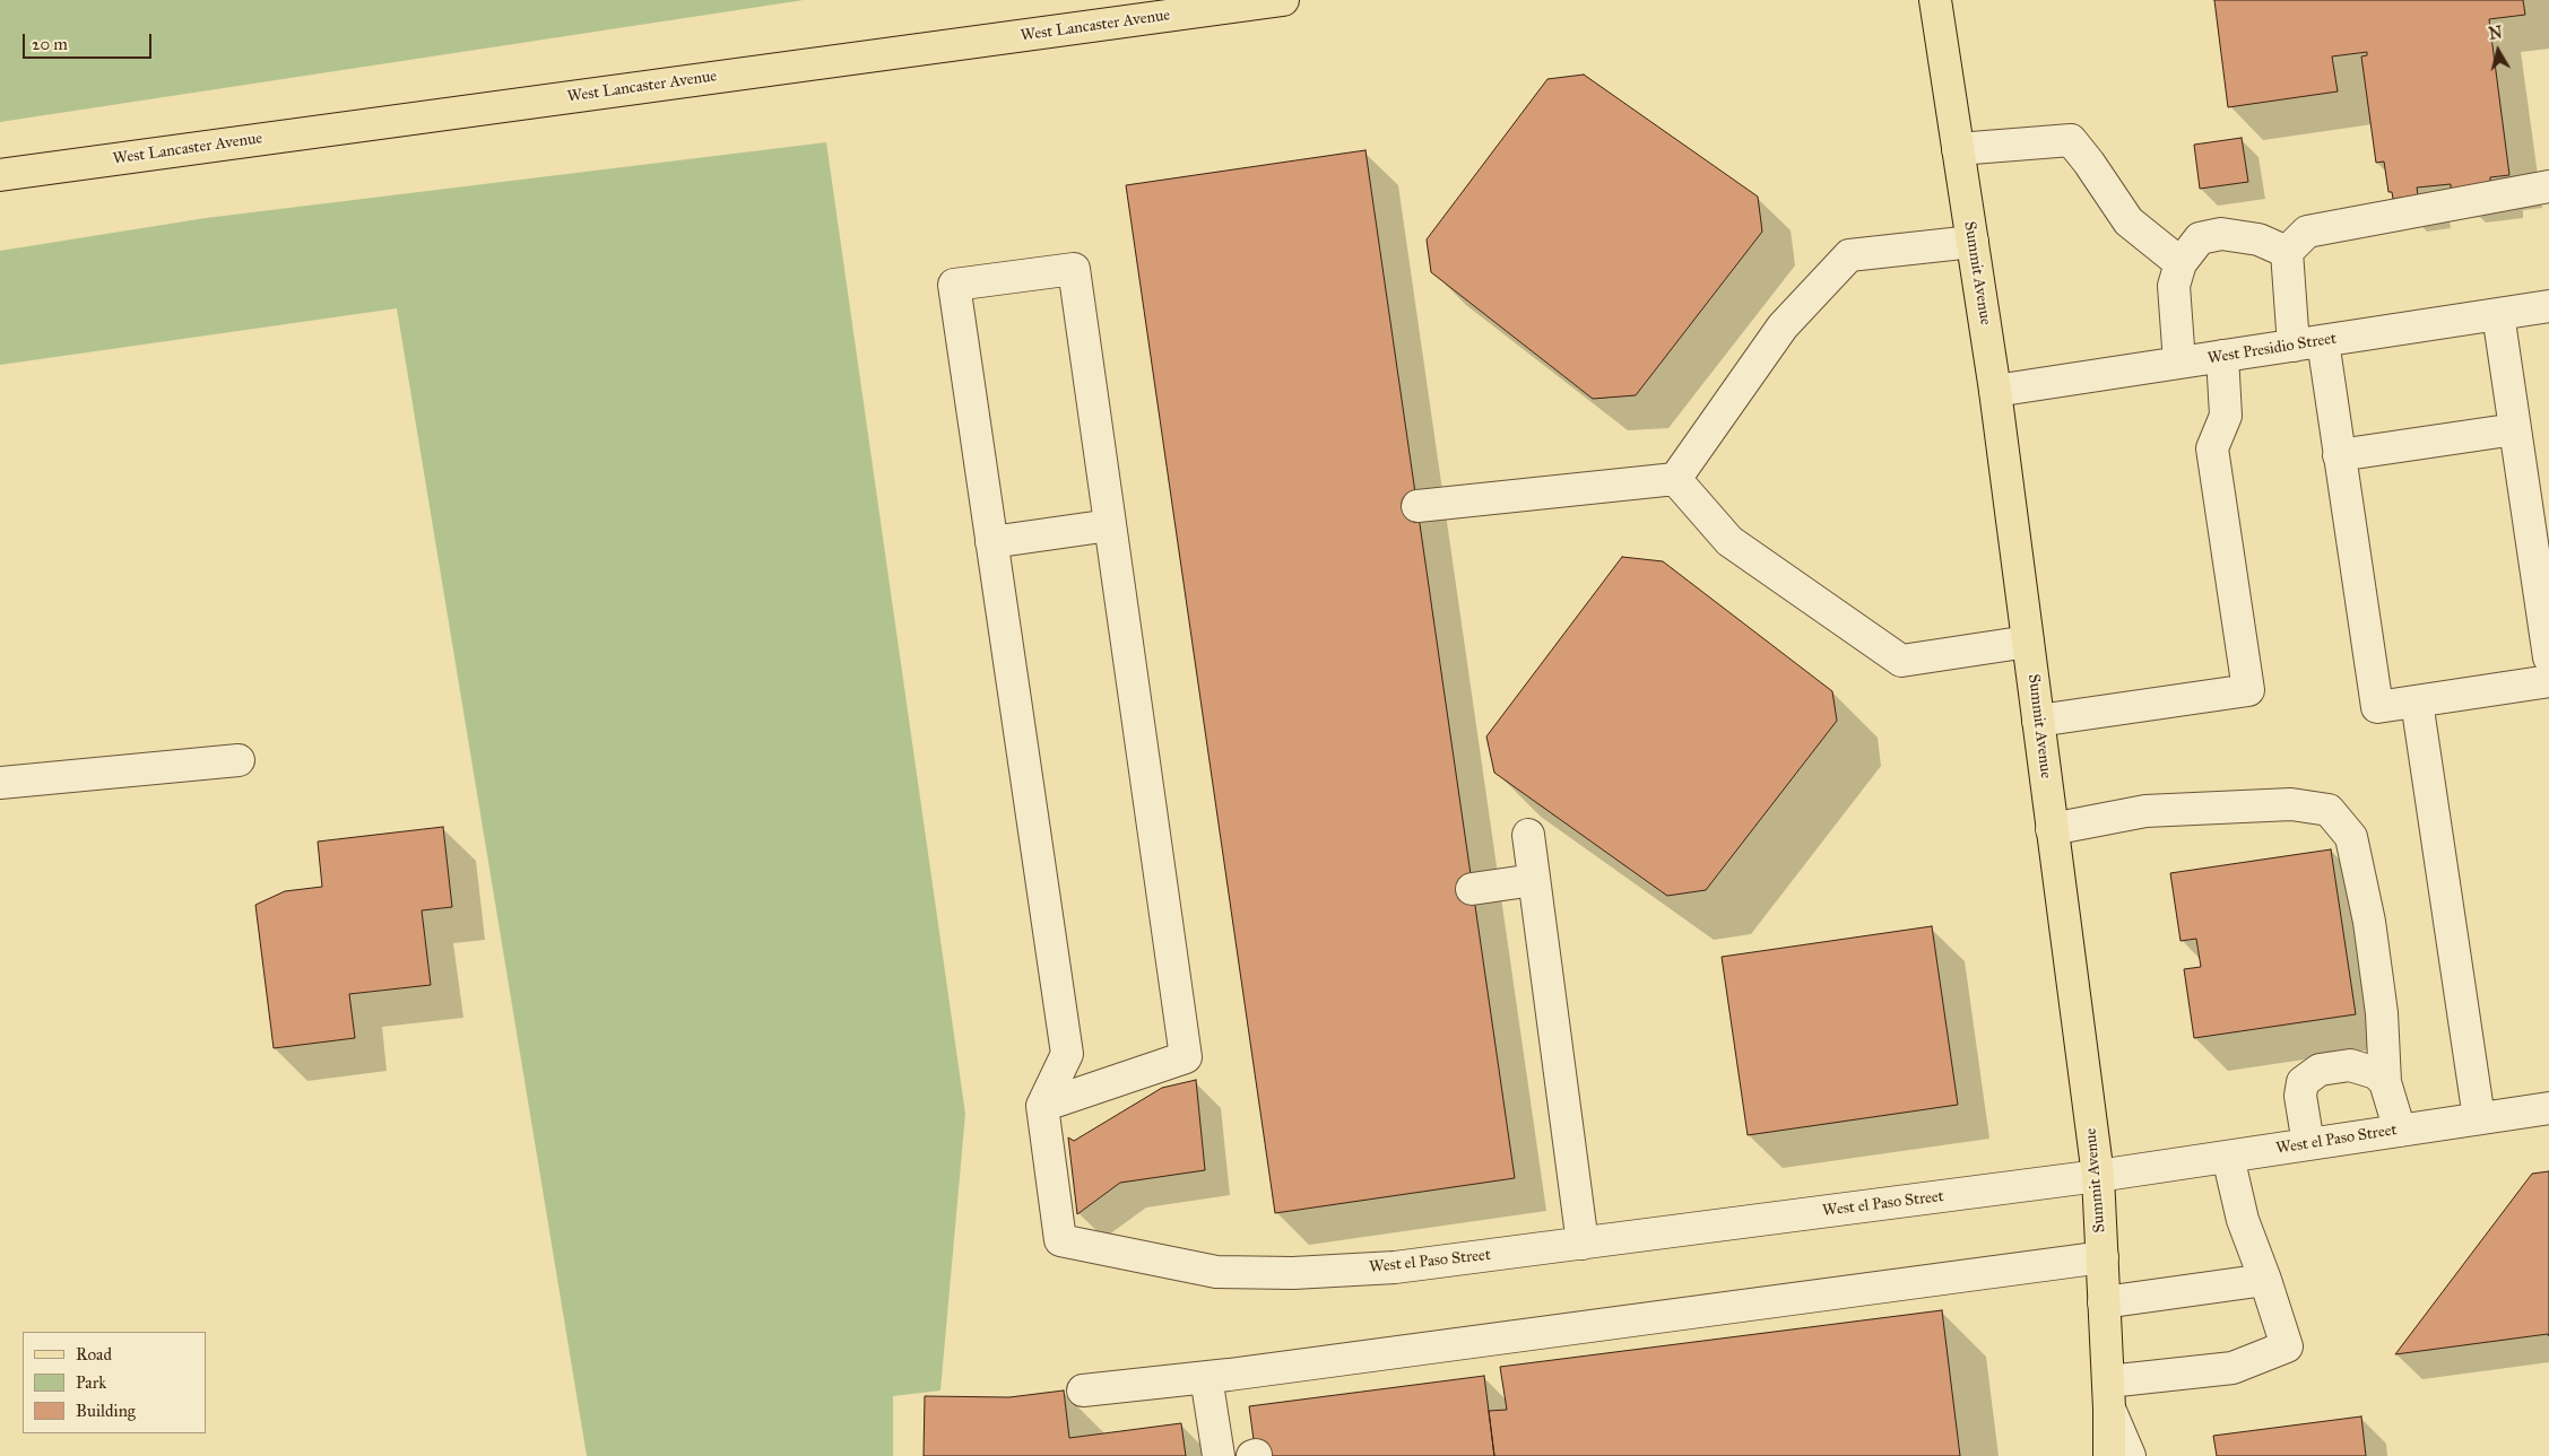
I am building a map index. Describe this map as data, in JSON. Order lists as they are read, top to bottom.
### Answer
{
  "streets": {
    "main road": ["West Lancaster Avenue", "Summit Avenue"],
    "street": ["West Presidio Street", "West el Paso Street"]
  },
  "crossings": [
    ["Summit Avenue", "West Presidio Street"],
    ["Summit Avenue", "West el Paso Street"]
  ],
  "legend": ["Road", "Park", "Building"],
  "scale_bar": "20 m",
  "north": "top"
}
